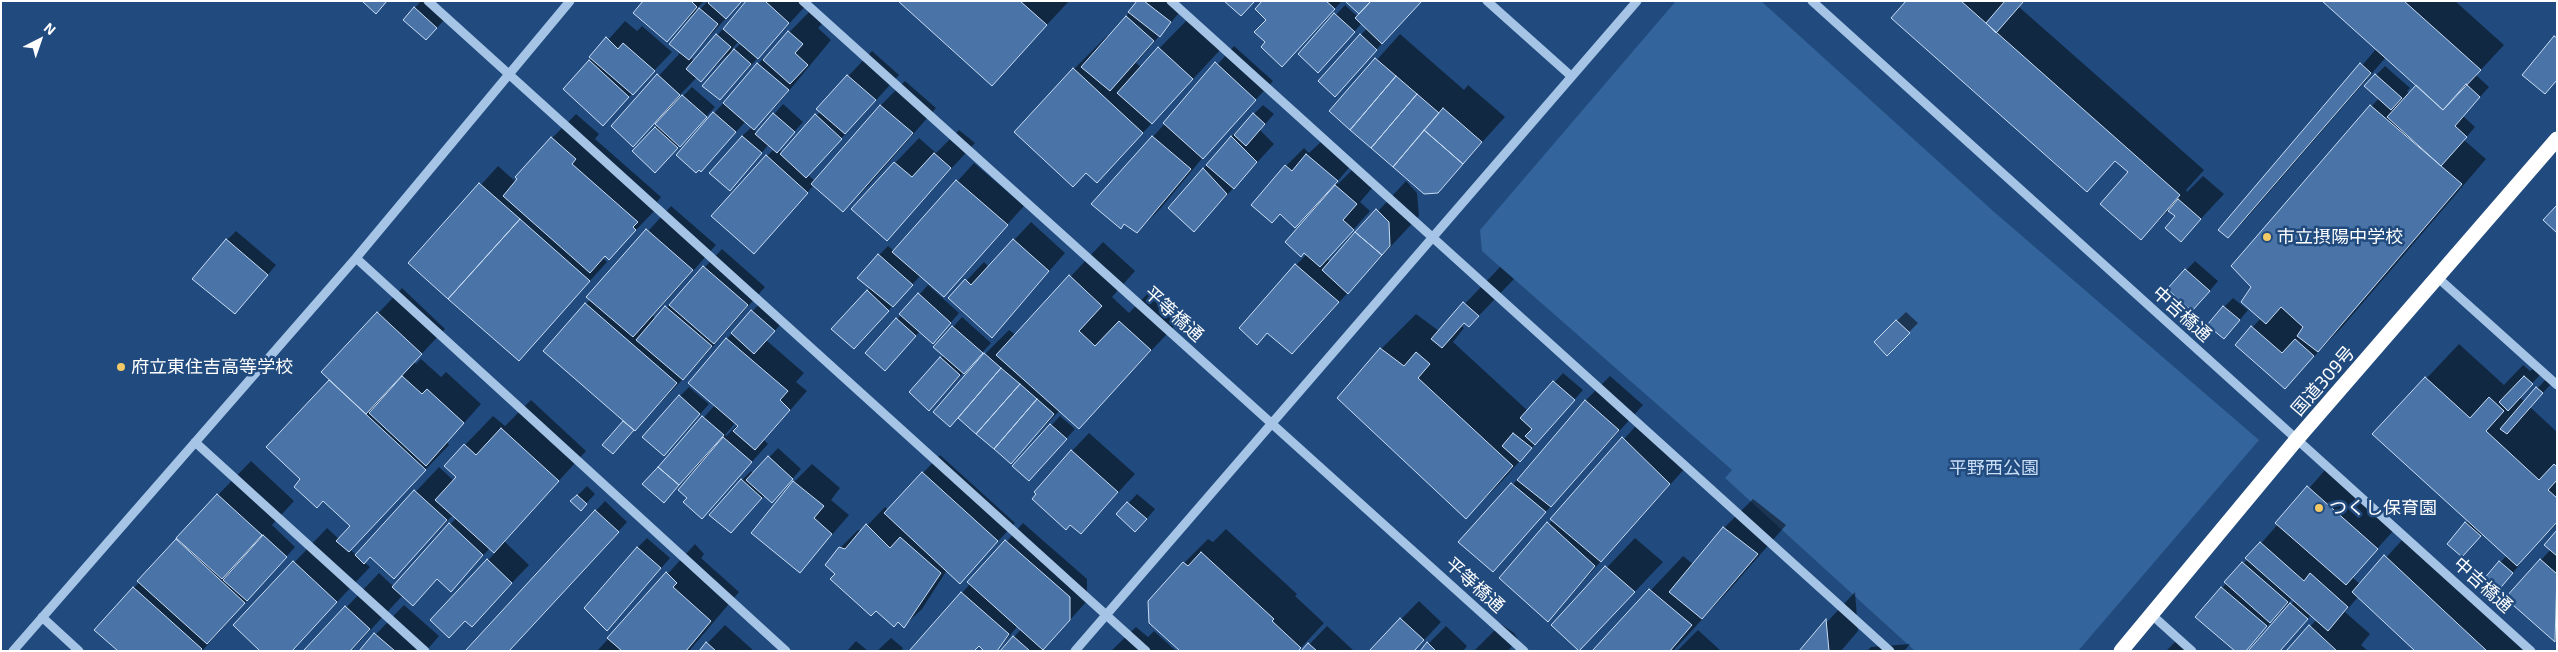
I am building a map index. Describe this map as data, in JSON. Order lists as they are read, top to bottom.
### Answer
{
  "streets": {
    "highway": ["国道309号"],
    "street": ["平等橋通", "中吉橋通"]
  },
  "crossings": [
    ["中吉橋通", "国道309号"]
  ],
  "parks": ["平野西公園"],
  "places": ["市立摂陽中学校", "府立東住吉高等学校", "つくし保育園"],
  "north": "top right"
}
